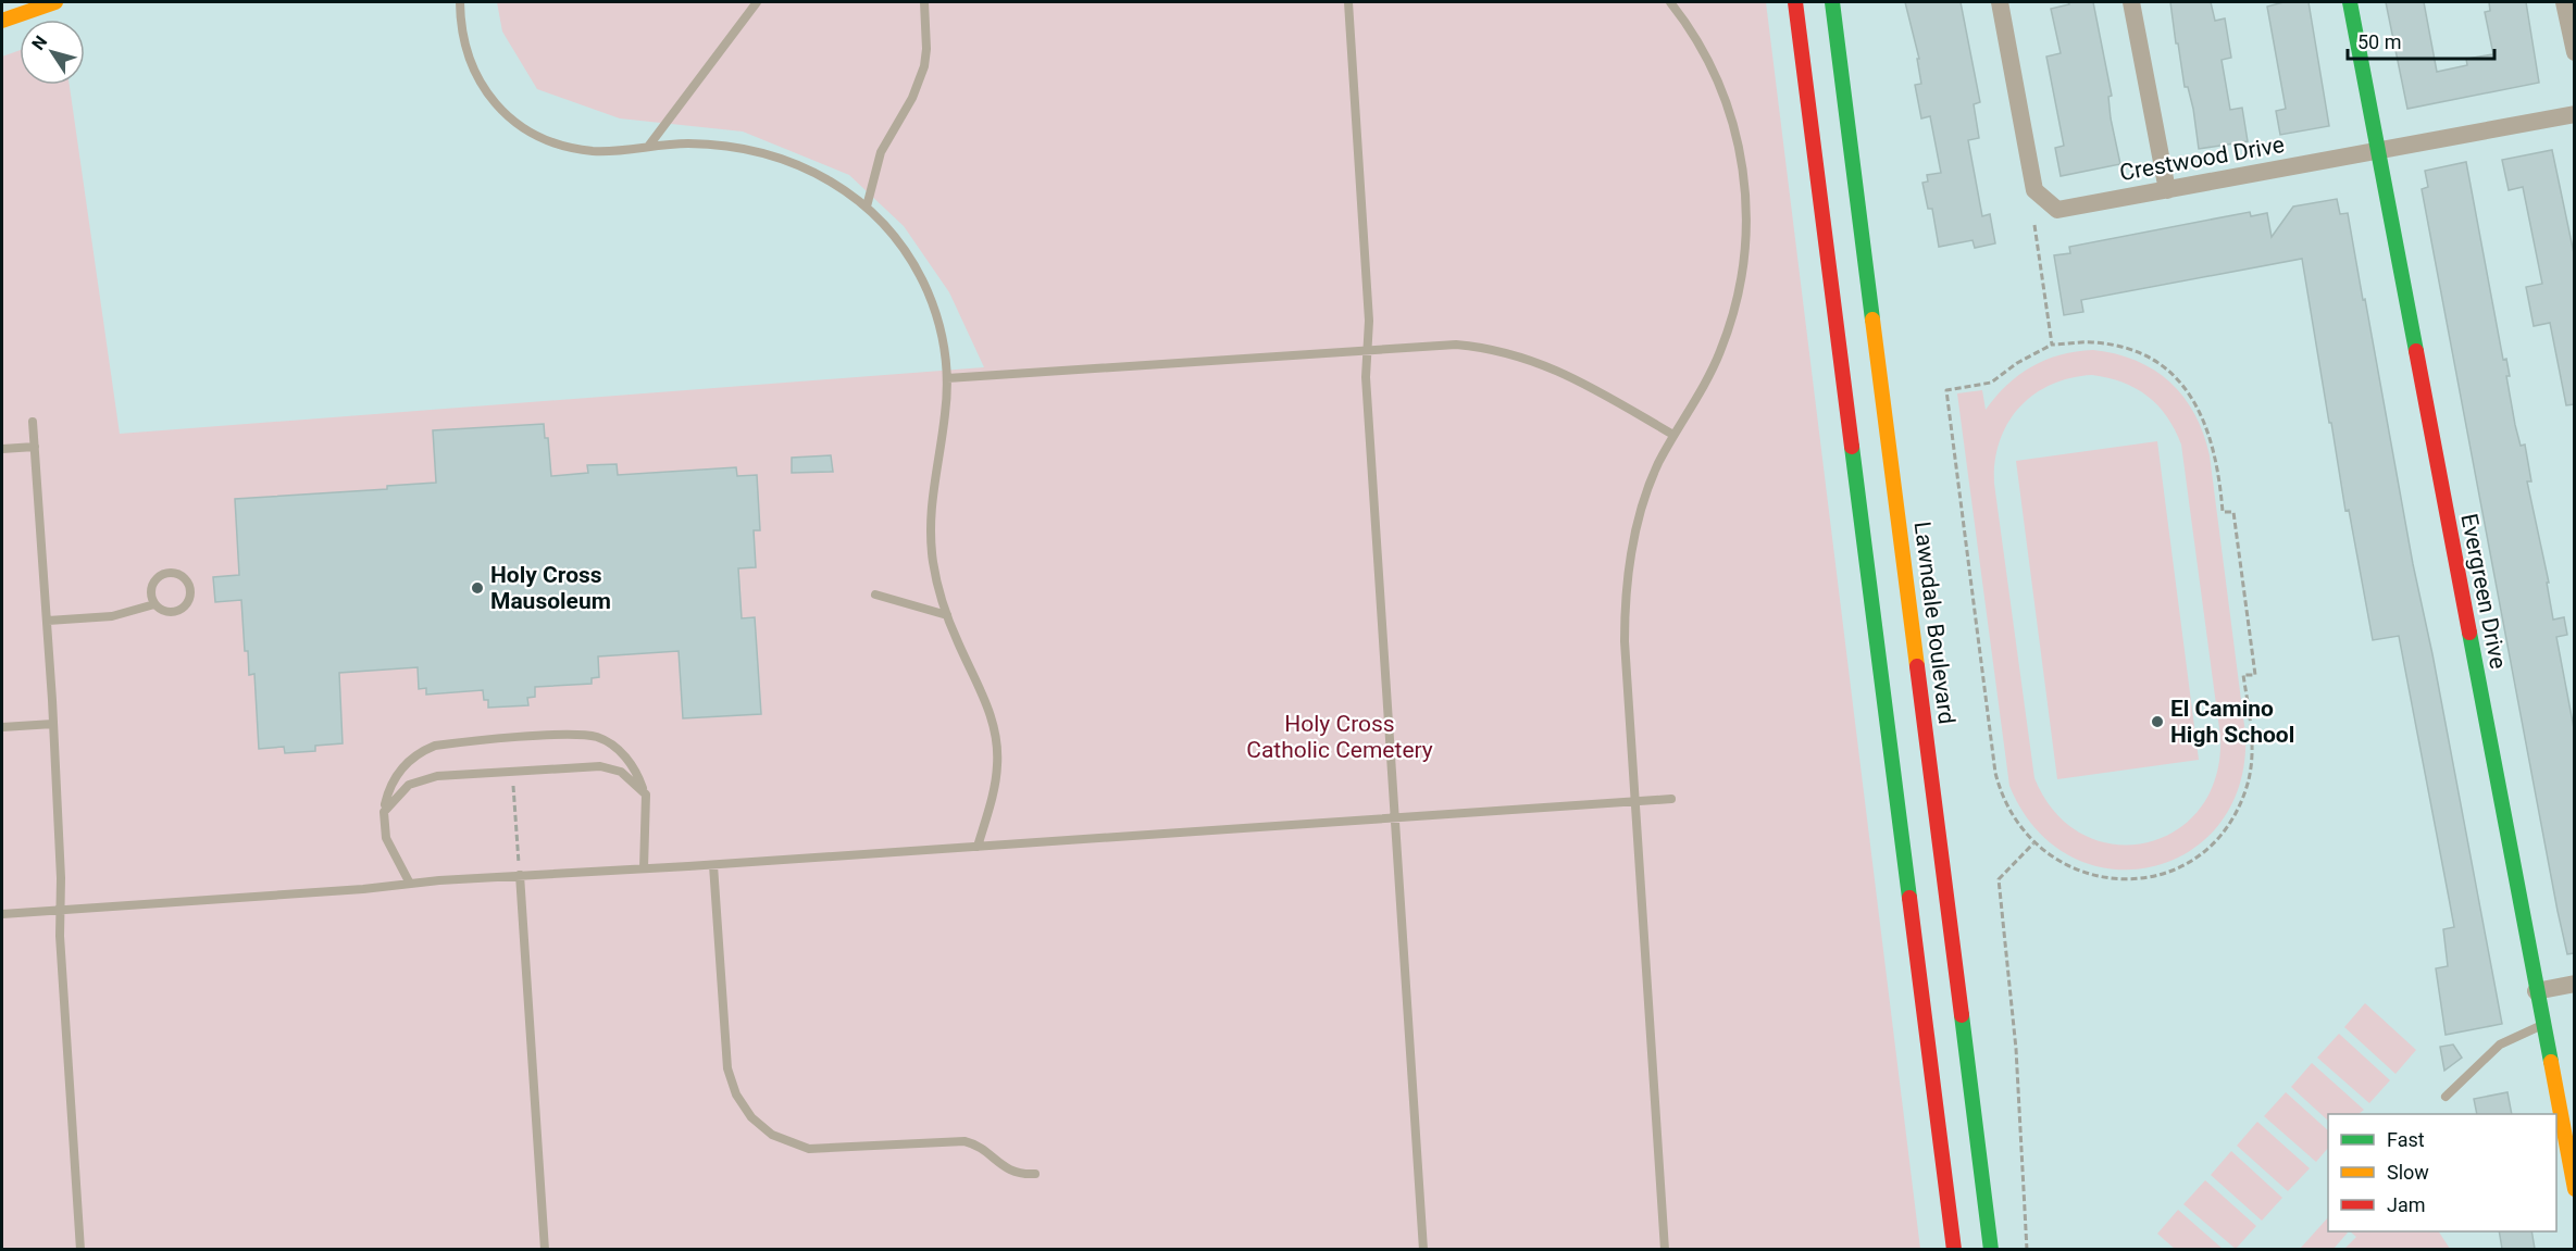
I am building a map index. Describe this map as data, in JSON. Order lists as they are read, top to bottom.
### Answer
{
  "streets": {
    "street": ["Crestwood Drive", "Evergreen Drive", "Lawndale Boulevard"]
  },
  "crossings": [
    ["Crestwood Drive", "Evergreen Drive"]
  ],
  "parks": ["Holy Cross Catholic Cemetery"],
  "places": ["Holy Cross Mausoleum", "El Camino High School"],
  "legend": ["Fast", "Slow", "Jam"],
  "scale_bar": "50 m",
  "north": "top left"
}
